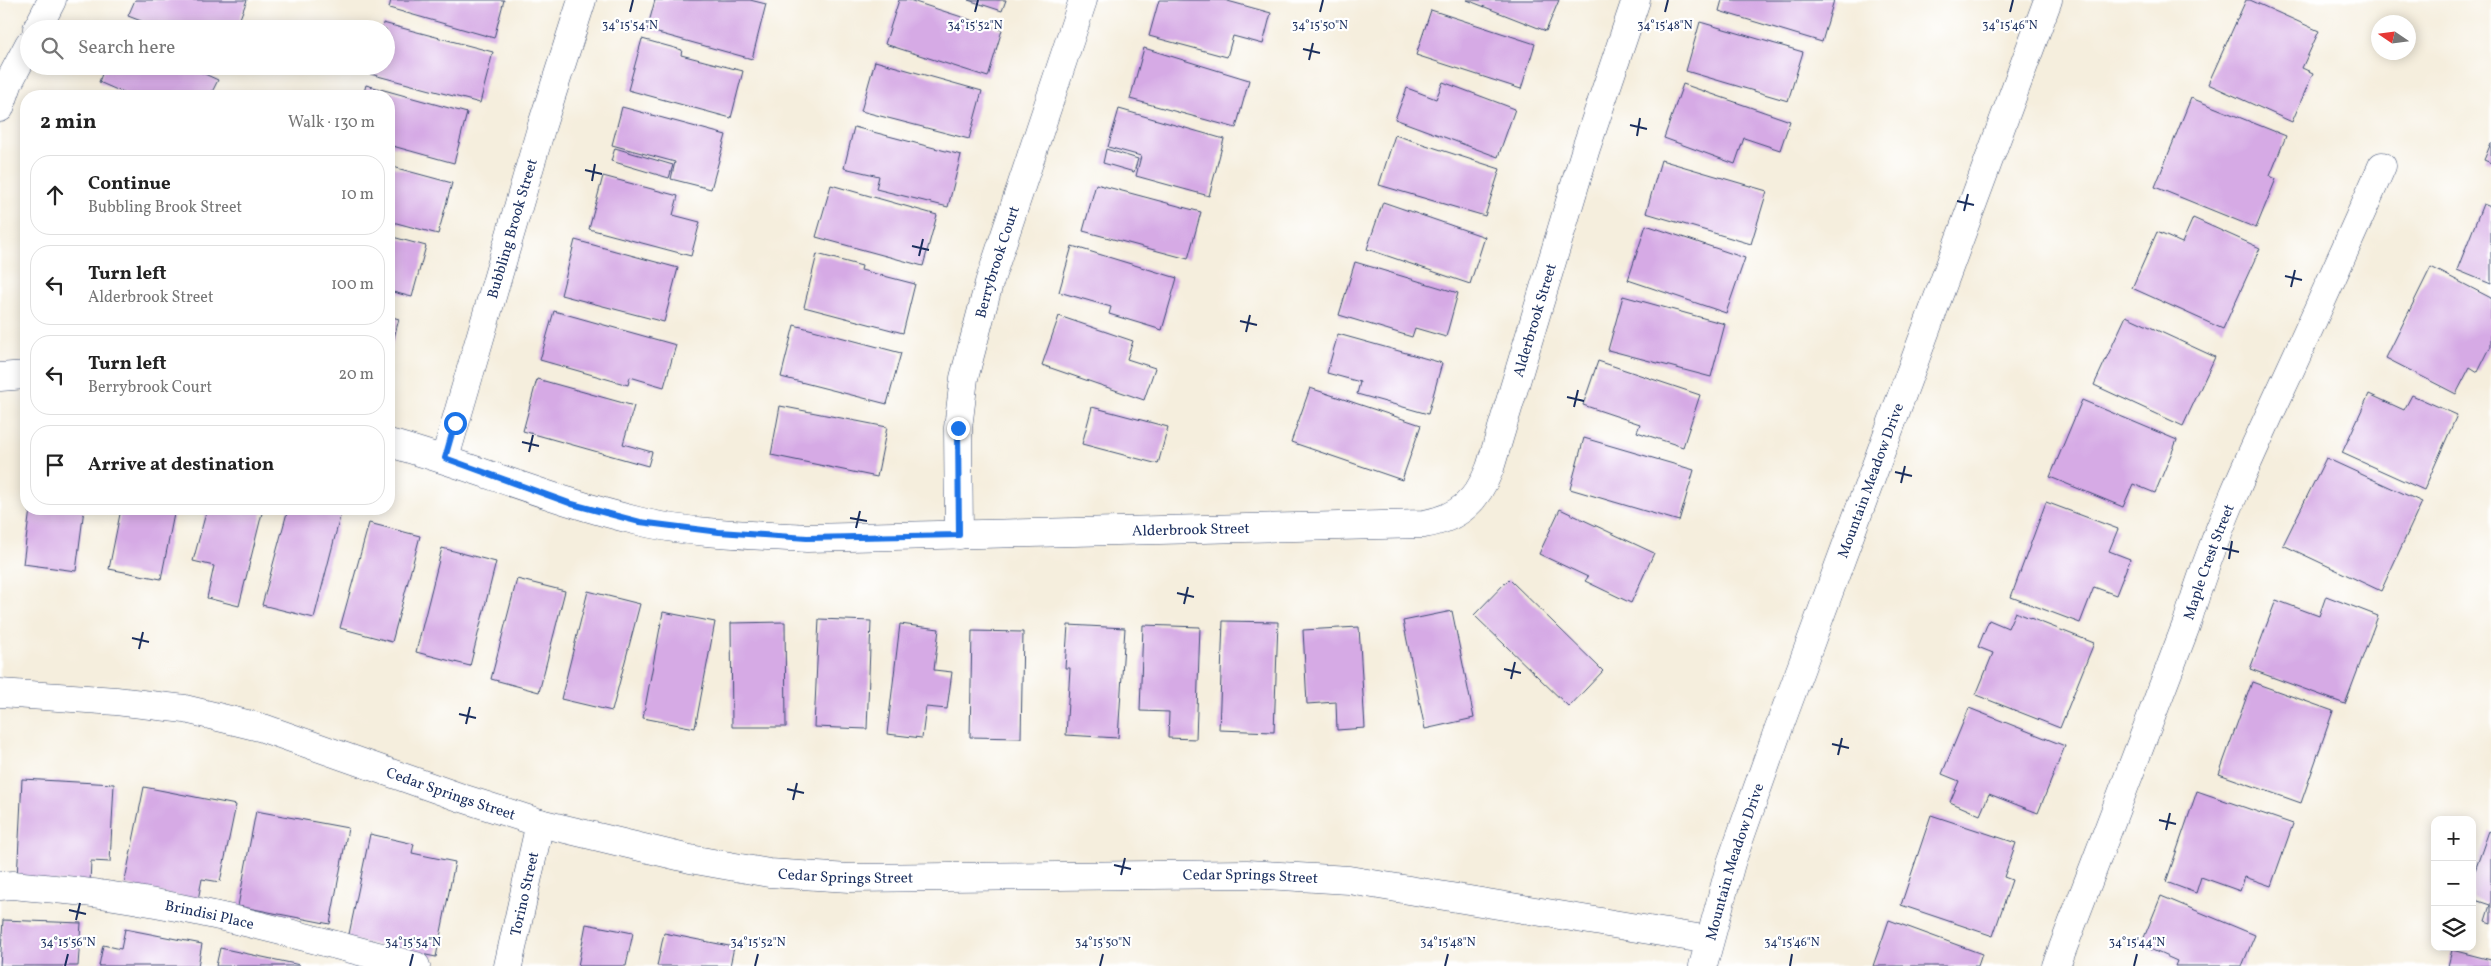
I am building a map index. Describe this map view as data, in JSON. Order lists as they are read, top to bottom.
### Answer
{
  "streets": {
    "street": [
      "Bubbling Brook Street",
      "Berrybrook Court",
      "Alderbrook Street",
      "Mountain Meadow Drive",
      "Maple Crest Street",
      "Cedar Springs Street",
      "Torino Street",
      "Brindisi Place"
    ]
  },
  "crossings": [
    ["Bubbling Brook Street", "Alderbrook Street"],
    ["Berrybrook Court", "Alderbrook Street"],
    ["Mountain Meadow Drive", "Cedar Springs Street"],
    ["Cedar Springs Street", "Torino Street"]
  ],
  "north": "left",
  "page": {
    "search": "Search here",
    "heading": ["2 min", "Walk · 130 m"],
    "list": [
      ["Continue", "Bubbling Brook Street", "10 m"],
      ["Turn left", "Alderbrook Street", "100 m"],
      ["Turn left", "Berrybrook Court", "20 m"],
      "Arrive at destination"
    ],
    "map_buttons": ["+", "−"]
  },
  "coordinates": [
    "34°15'54\"N",
    "34°15'52\"N",
    "34°15'50\"N",
    "34°15'48\"N",
    "34°15'46\"N",
    "34°15'56\"N",
    "34°15'44\"N"
  ]
}
